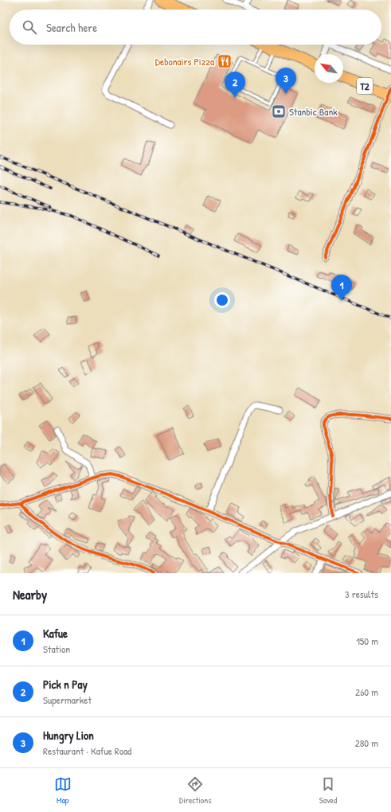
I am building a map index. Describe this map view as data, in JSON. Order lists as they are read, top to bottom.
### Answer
{
  "streets": {
    "highway": ["T2"]
  },
  "places": {
    "restaurant": ["Debonairs Pizza"],
    "bank": ["Stanbic Bank"]
  },
  "north": "top left",
  "page": {
    "search": "Search here",
    "pins": ["3", "2", "1"],
    "heading": ["Nearby", "3 results"],
    "list": [
      {
        "mark": "1",
        "name": "Kafue",
        "note": "Station",
        "value": "150 m"
      },
      {
        "mark": "2",
        "name": "Pick n Pay",
        "note": "Supermarket",
        "value": "260 m"
      },
      {
        "mark": "3",
        "name": "Hungry Lion",
        "note": "Restaurant · Kafue Road",
        "value": "280 m"
      }
    ],
    "nav": ["Map", "Directions", "Saved"]
  }
}
